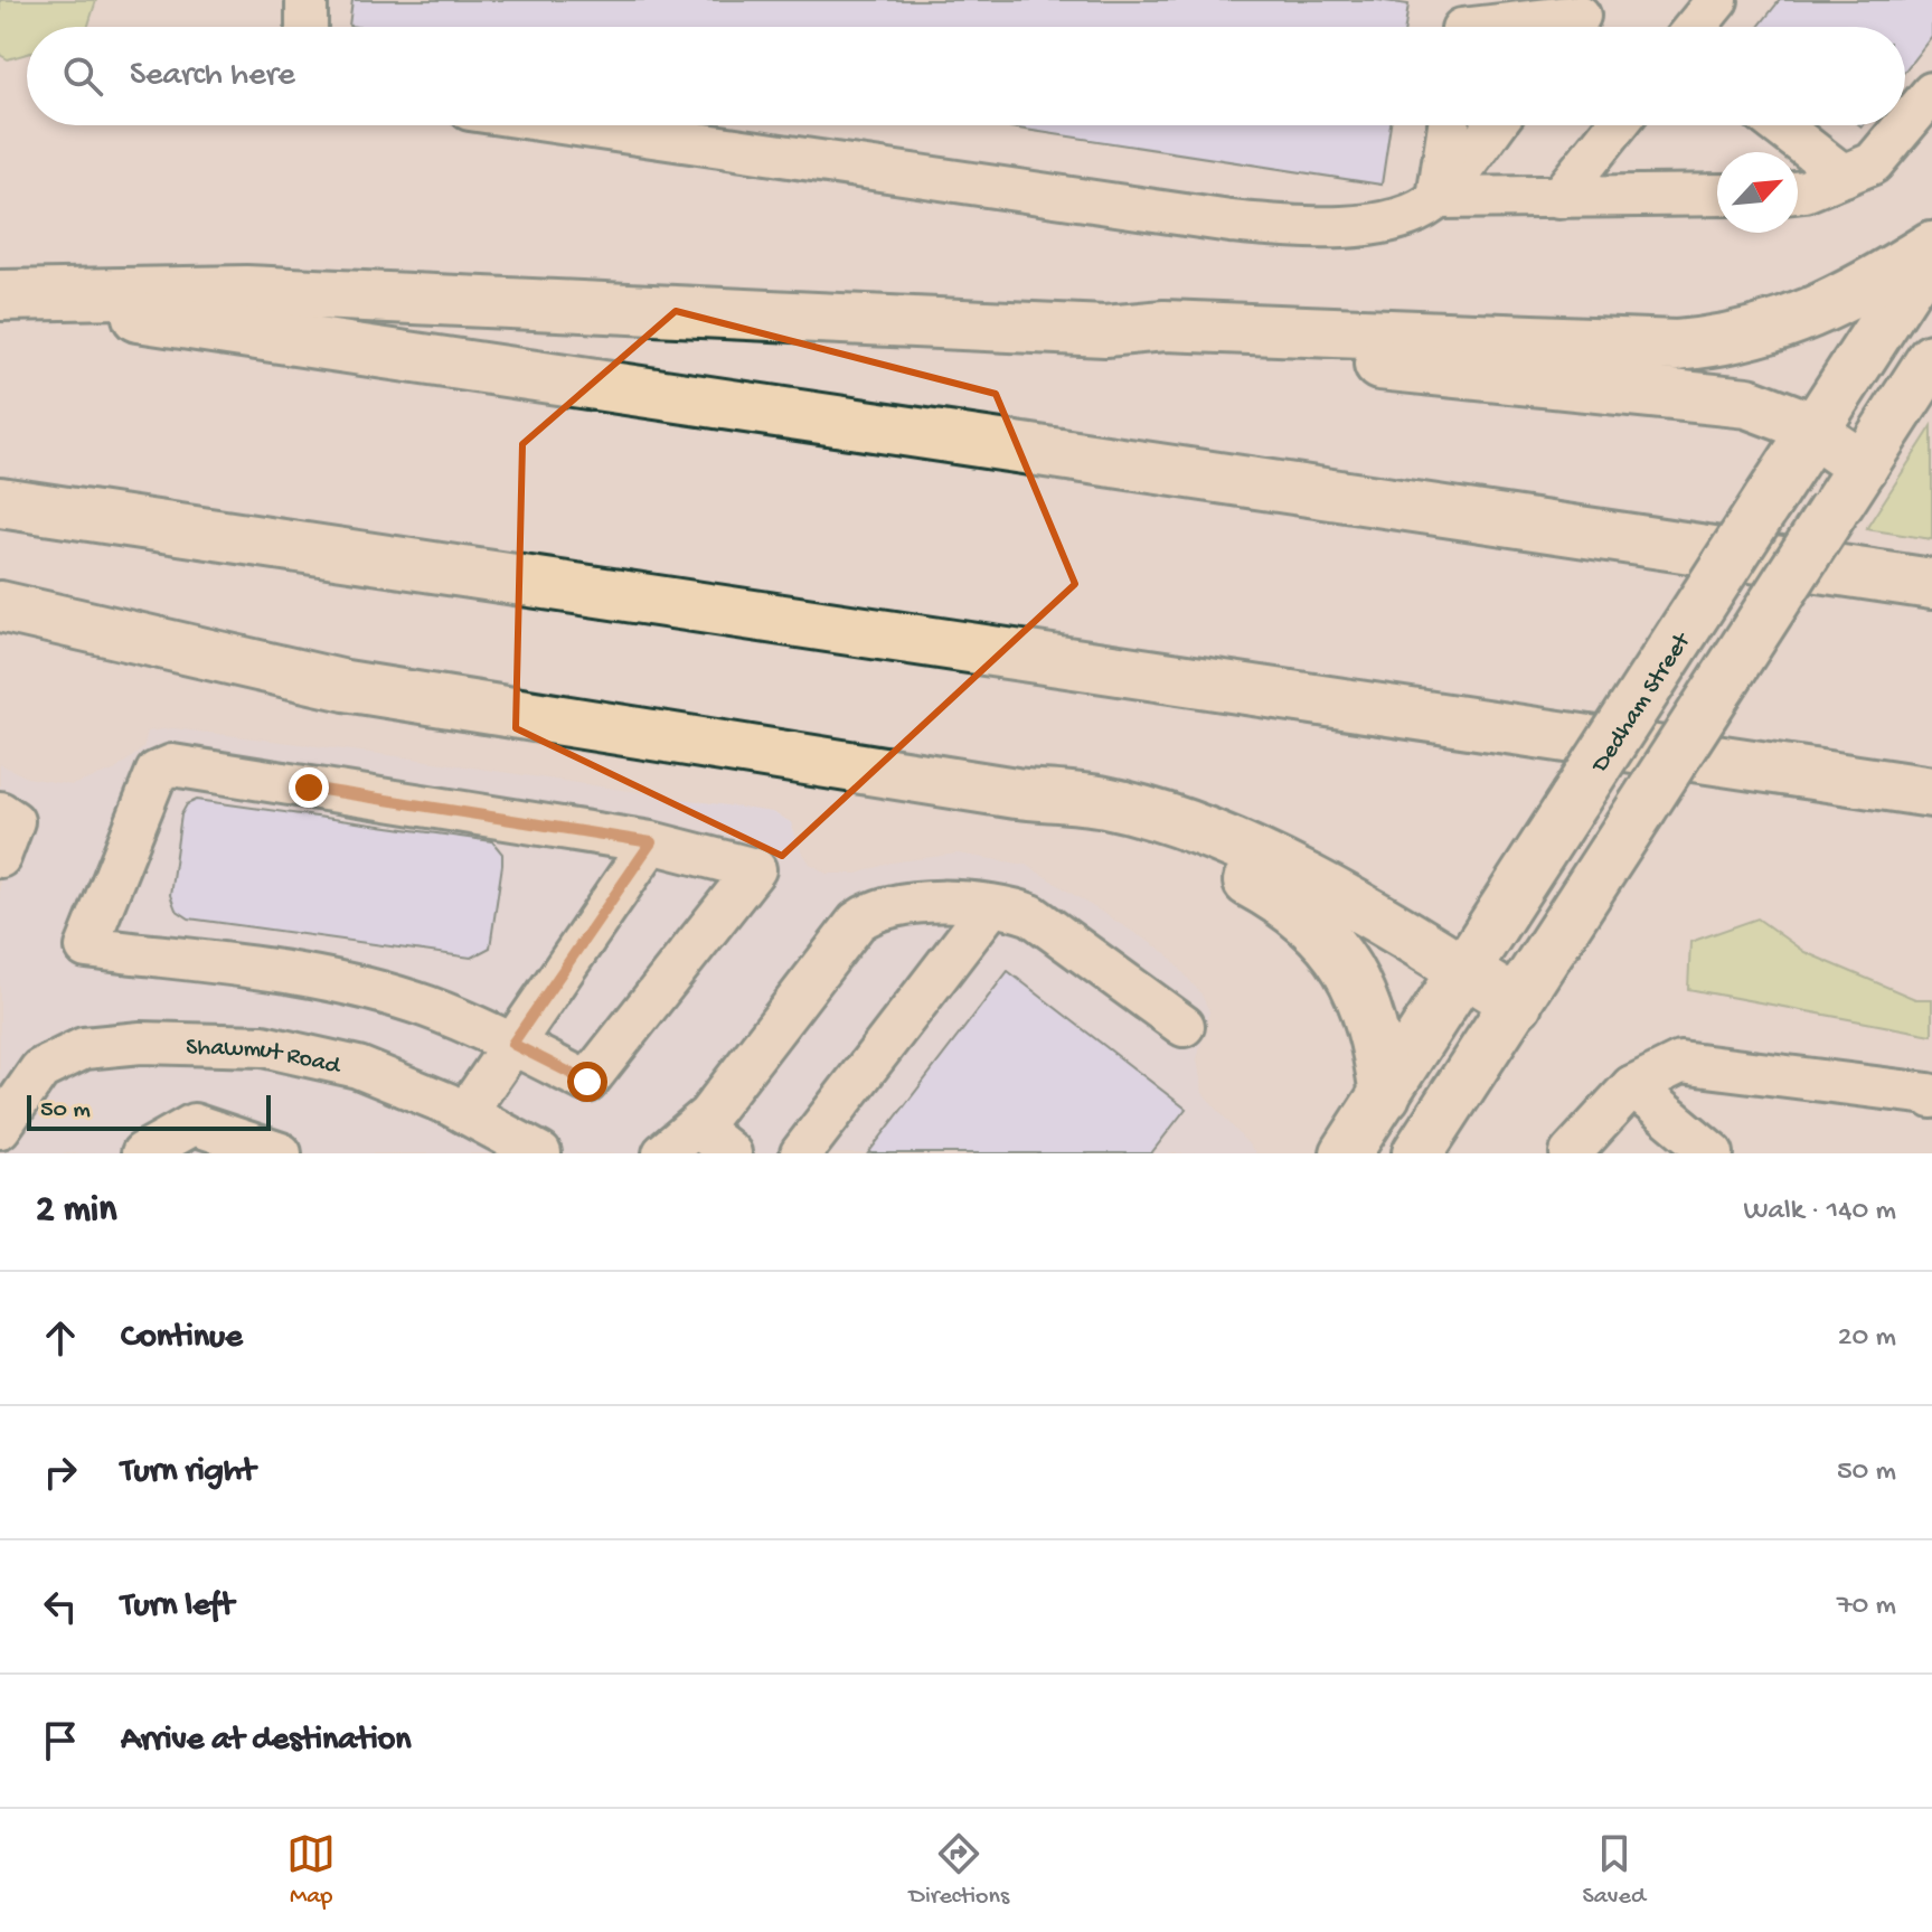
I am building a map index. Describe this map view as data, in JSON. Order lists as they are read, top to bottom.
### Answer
{
  "streets": {
    "main road": ["Dedham Street"],
    "street": ["Shawmut Road"]
  },
  "scale_bar": "50 m",
  "north": "top right",
  "page": {
    "search": "Search here",
    "scale": "50 m",
    "heading": ["2 min", "Walk · 140 m"],
    "list": [
      ["Continue", "20 m"],
      ["Turn right", "50 m"],
      ["Turn left", "70 m"],
      "Arrive at destination"
    ],
    "nav": ["Map", "Directions", "Saved"]
  }
}
